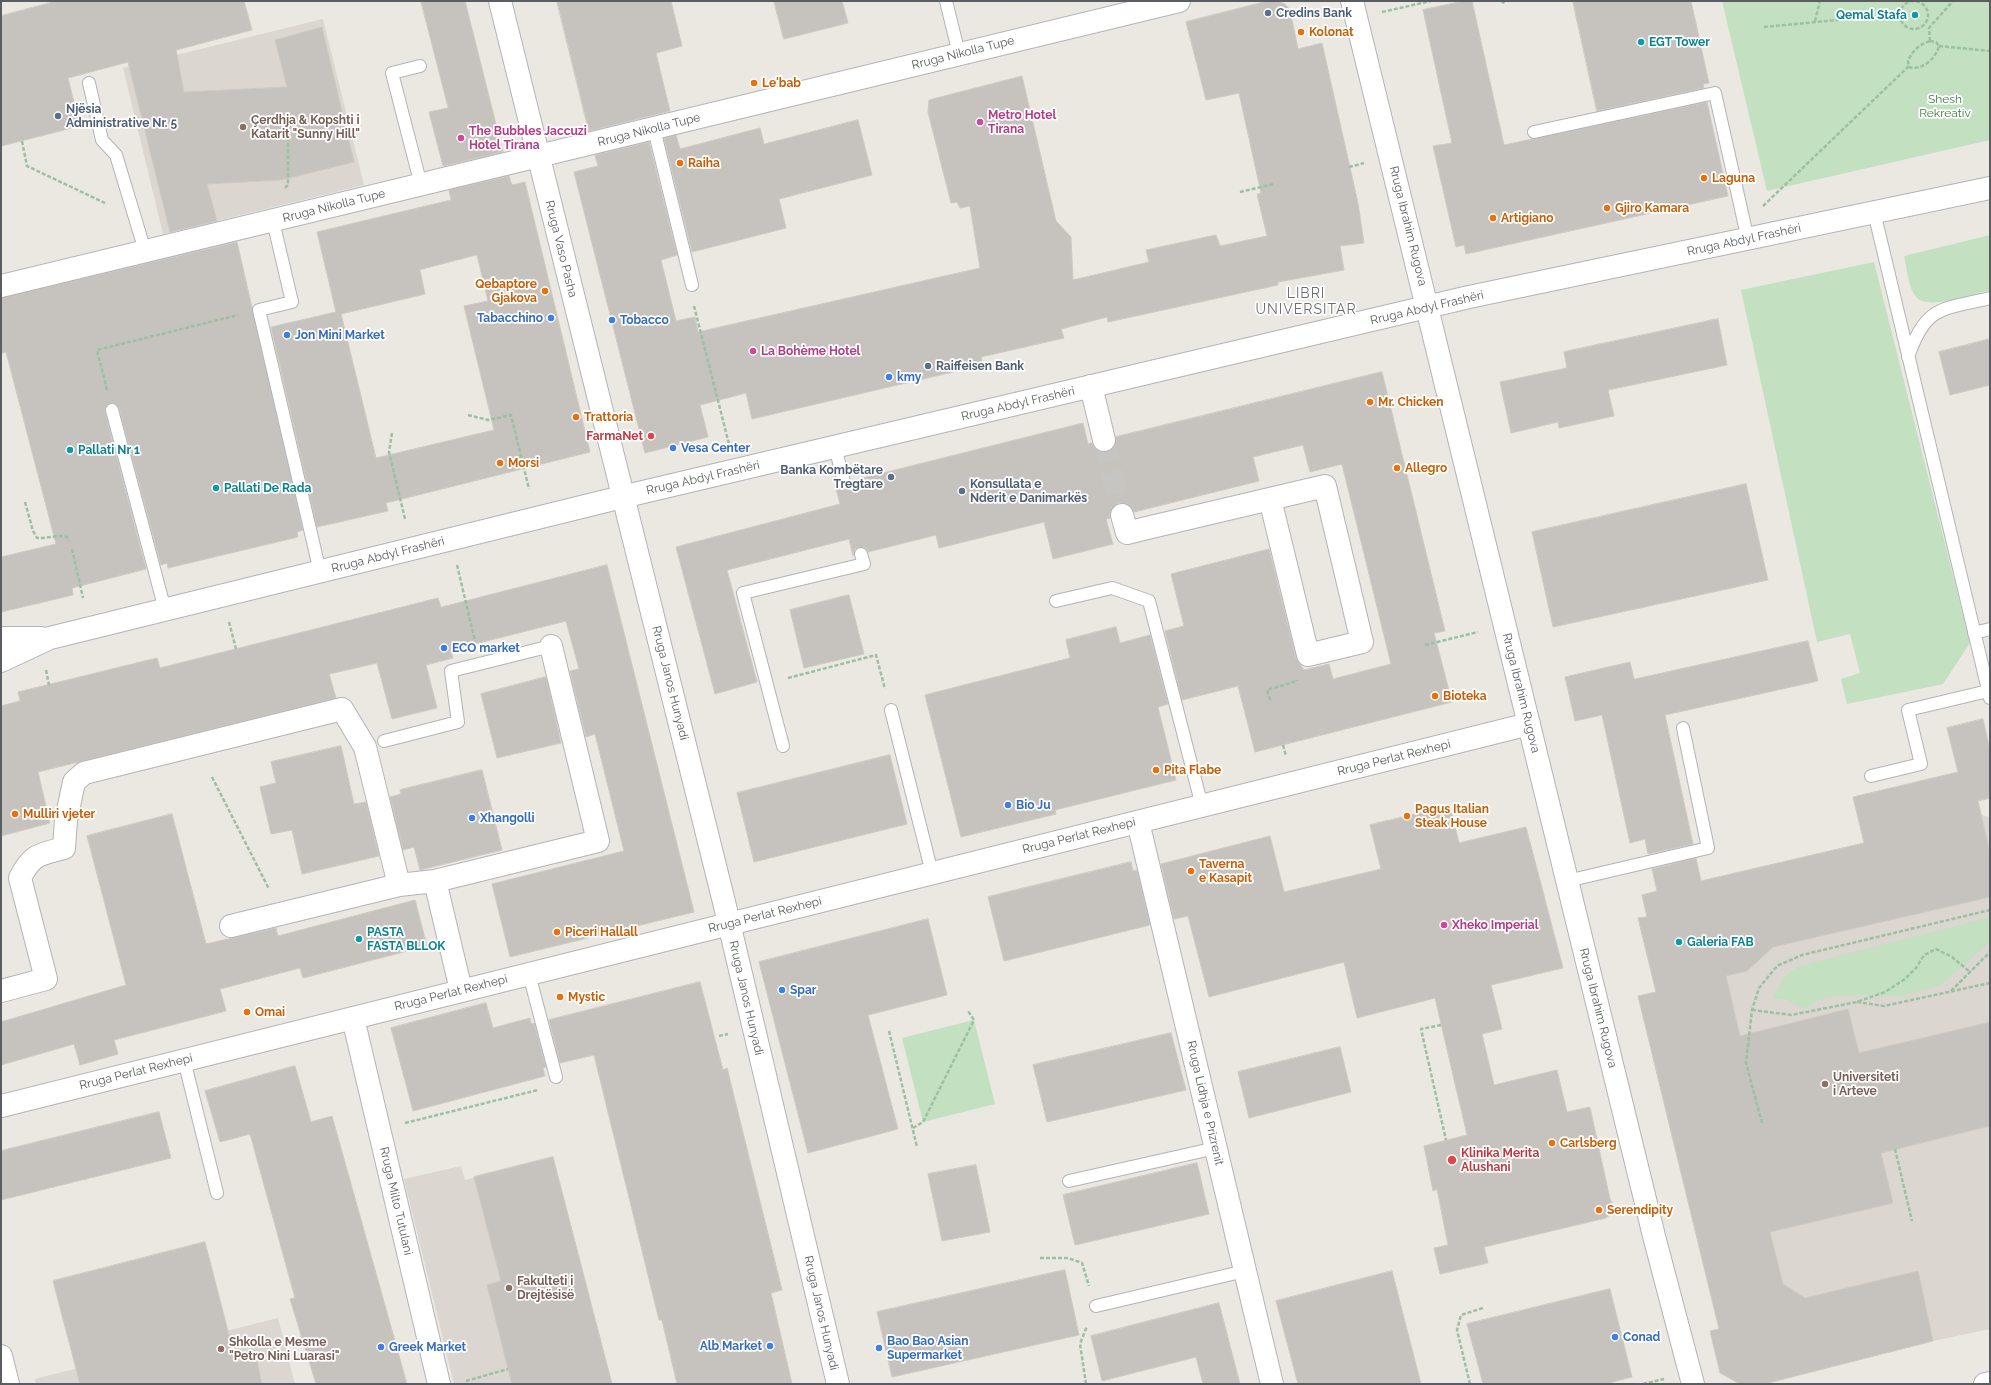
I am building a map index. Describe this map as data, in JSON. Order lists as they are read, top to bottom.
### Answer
{
  "streets": {
    "street": [
      "Rruga Nikolla Tupe",
      "Rruga Ibrahim Rugova",
      "Rruga Abdyl Frashëri",
      "Rruga Vaso Pasha",
      "Rruga Janos Hunyadi",
      "Rruga Perlat Rexhepi",
      "Rruga Lidhja e Prizrenit",
      "Rruga Milto Tutulani"
    ]
  },
  "crossings": [
    ["Rruga Nikolla Tupe", "Rruga Vaso Pasha"],
    ["Rruga Ibrahim Rugova", "Rruga Abdyl Frashëri"],
    ["Rruga Ibrahim Rugova", "Rruga Perlat Rexhepi"],
    ["Rruga Abdyl Frashëri", "Rruga Vaso Pasha"],
    ["Rruga Abdyl Frashëri", "Rruga Janos Hunyadi"],
    ["Rruga Vaso Pasha", "Rruga Janos Hunyadi"],
    ["Rruga Janos Hunyadi", "Rruga Perlat Rexhepi"],
    ["Rruga Perlat Rexhepi", "Rruga Lidhja e Prizrenit"],
    ["Rruga Perlat Rexhepi", "Rruga Milto Tutulani"]
  ],
  "districts": ["LIBRI UNIVERSITAR"],
  "parks": ["Shesh Rekreativ"],
  "places": [
    "Credins Bank",
    "Qemal Stafa",
    "Kolonat",
    "EGT Tower",
    "Le'bab",
    "Njësia Administrative Nr. 5",
    "Metro Hotel Tirana",
    "Çerdhja & Kopshti i Katarit \"Sunny Hill\"",
    "The Bubbles Jaccuzi Hotel Tirana",
    "Raiha",
    "Laguna",
    "Gjiro Kamara",
    "Artigiano",
    "Qebaptore Gjakova",
    "Tabacchino",
    "Tobacco",
    "Jon Mini Market",
    "La Bohème Hotel",
    "Raiffeisen Bank",
    "kmy",
    "Mr. Chicken",
    "Trattoria",
    "FarmaNet",
    "Vesa Center",
    "Pallati Nr 1",
    "Morsi",
    "Allegro",
    "Banka Kombëtare Tregtare",
    "Pallati De Rada",
    "Konsullata e Nderit e Danimarkës",
    "ECO market",
    "Bioteka",
    "Pita Flabe",
    "Bio Ju",
    "Mulliri vjeter",
    "Pagus Italian Steak House",
    "Xhangolli",
    "Taverna e Kasapit",
    "Xheko Imperial",
    "Piceri Hallall",
    "PASTA FASTA BLLOK",
    "Galeria FAB",
    "Spar",
    "Mystic",
    "Omai",
    "Universiteti i Arteve",
    "Carlsberg",
    "Klinika Merita Alushani",
    "Serendipity",
    "Fakulteti i Drejtësisë",
    "Conad",
    "Alb Market",
    "Greek Market",
    "Bao Bao Asian Supermarket",
    "Shkolla e Mesme \"Petro Nini Luarasi\""
  ]
}
